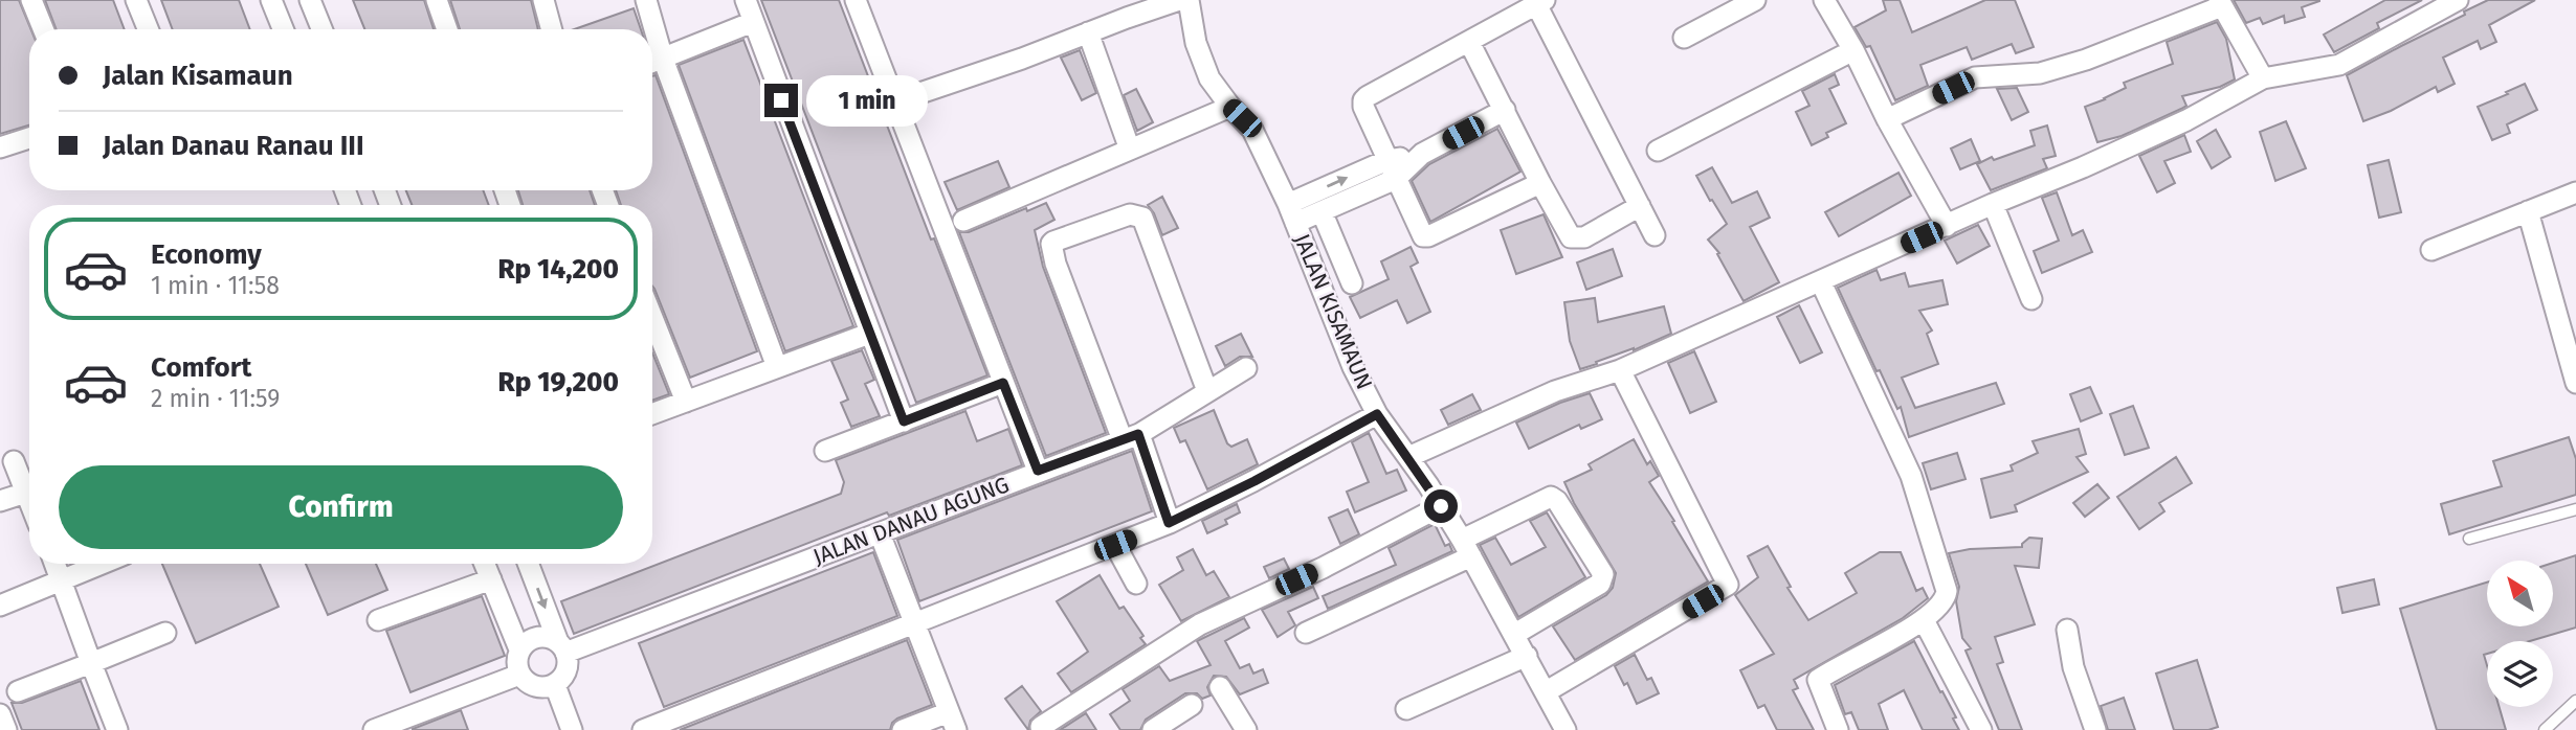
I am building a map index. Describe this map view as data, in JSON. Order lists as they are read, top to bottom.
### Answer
{
  "streets": {
    "street": ["JALAN KISAMAUN", "JALAN DANAU AGUNG"]
  },
  "north": "top left",
  "page": {
    "banner": ["Jalan Kisamaun", "Jalan Danau Ranau III"],
    "bubble": "1 min",
    "list": [
      {
        "name": "Economy",
        "note": "1 min · 11:58",
        "value": "Rp 14,200"
      },
      {
        "name": "Comfort",
        "note": "2 min · 11:59",
        "value": "Rp 19,200"
      }
    ],
    "buttons": "Confirm"
  }
}
